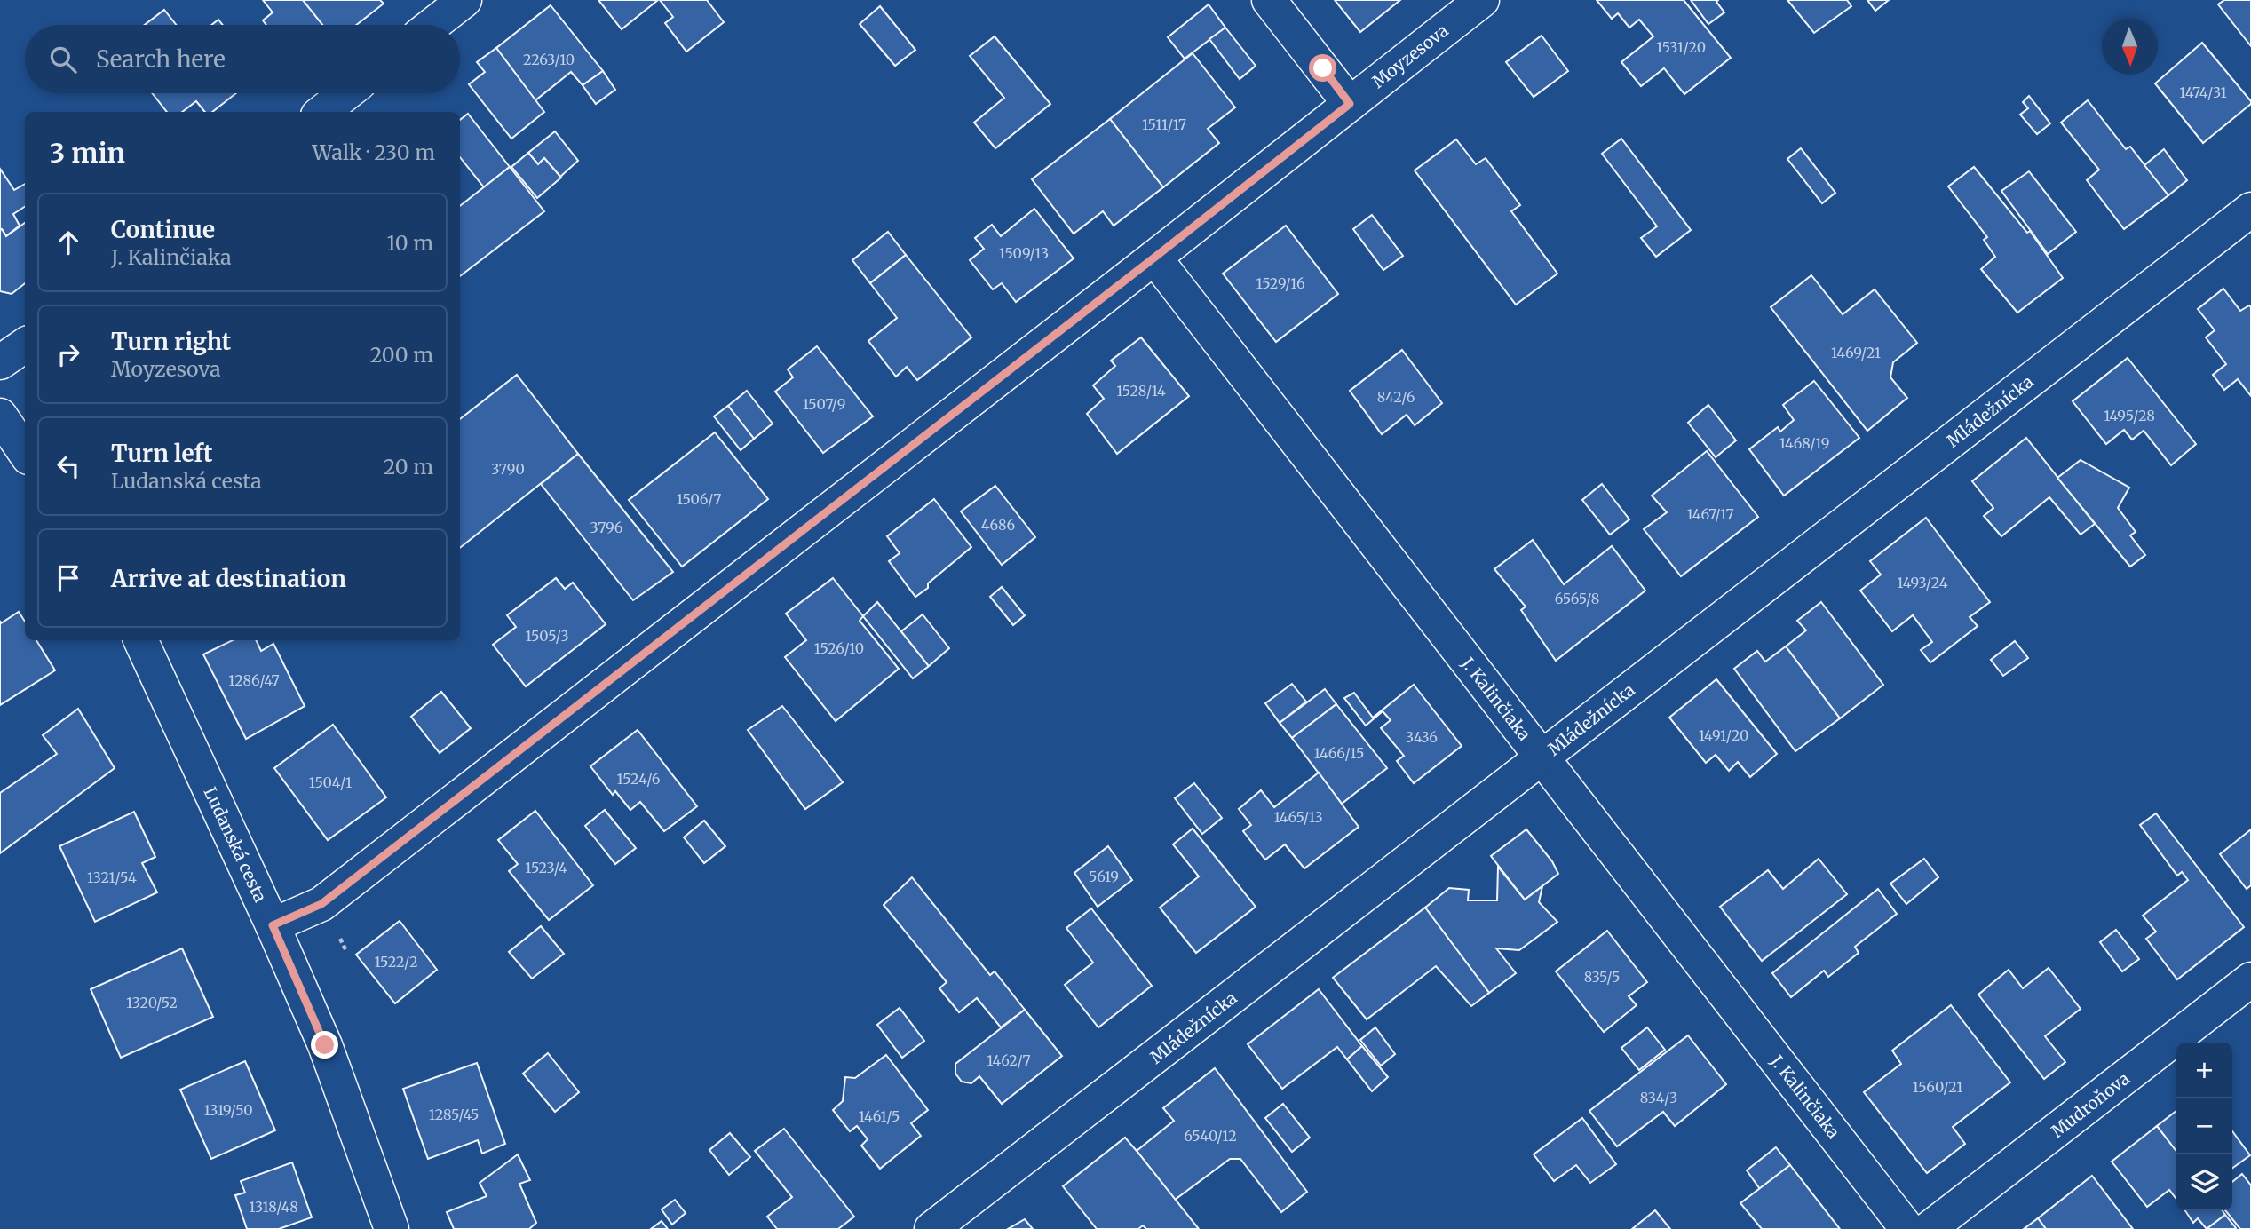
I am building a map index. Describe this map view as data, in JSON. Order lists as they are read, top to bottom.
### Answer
{
  "streets": {
    "street": [
      "Moyzesova",
      "Mládežnícka",
      "J. Kalinčiaka",
      "Ludanská cesta",
      "Mudroňova"
    ]
  },
  "crossings": [
    ["Moyzesova", "J. Kalinčiaka"],
    ["Moyzesova", "Ludanská cesta"],
    ["Mládežnícka", "J. Kalinčiaka"]
  ],
  "house_numbers": [
    "1531/20",
    "2263/10",
    "1474/31",
    "1511/17",
    "1509/13",
    "1529/16",
    "1469/21",
    "1528/14",
    "842/6",
    "1507/9",
    "1495/28",
    "1468/19",
    "3790",
    "1506/7",
    "1467/17",
    "4686",
    "3796",
    "1493/24",
    "6565/8",
    "1505/3",
    "1526/10",
    "1286/47",
    "1491/20",
    "3436",
    "1466/15",
    "1524/6",
    "1504/1",
    "1465/13",
    "1523/4",
    "5619",
    "1321/54",
    "1522/2",
    "835/5",
    "1320/52",
    "1462/7",
    "1560/21",
    "834/3",
    "1319/50",
    "1285/45",
    "1461/5",
    "6540/12",
    "1318/48"
  ],
  "north": "bottom",
  "page": {
    "search": "Search here",
    "heading": ["3 min", "Walk · 230 m"],
    "list": [
      ["Continue", "J. Kalinčiaka", "10 m"],
      ["Turn right", "Moyzesova", "200 m"],
      ["Turn left", "Ludanská cesta", "20 m"],
      "Arrive at destination"
    ],
    "map_buttons": ["+", "−"]
  }
}
